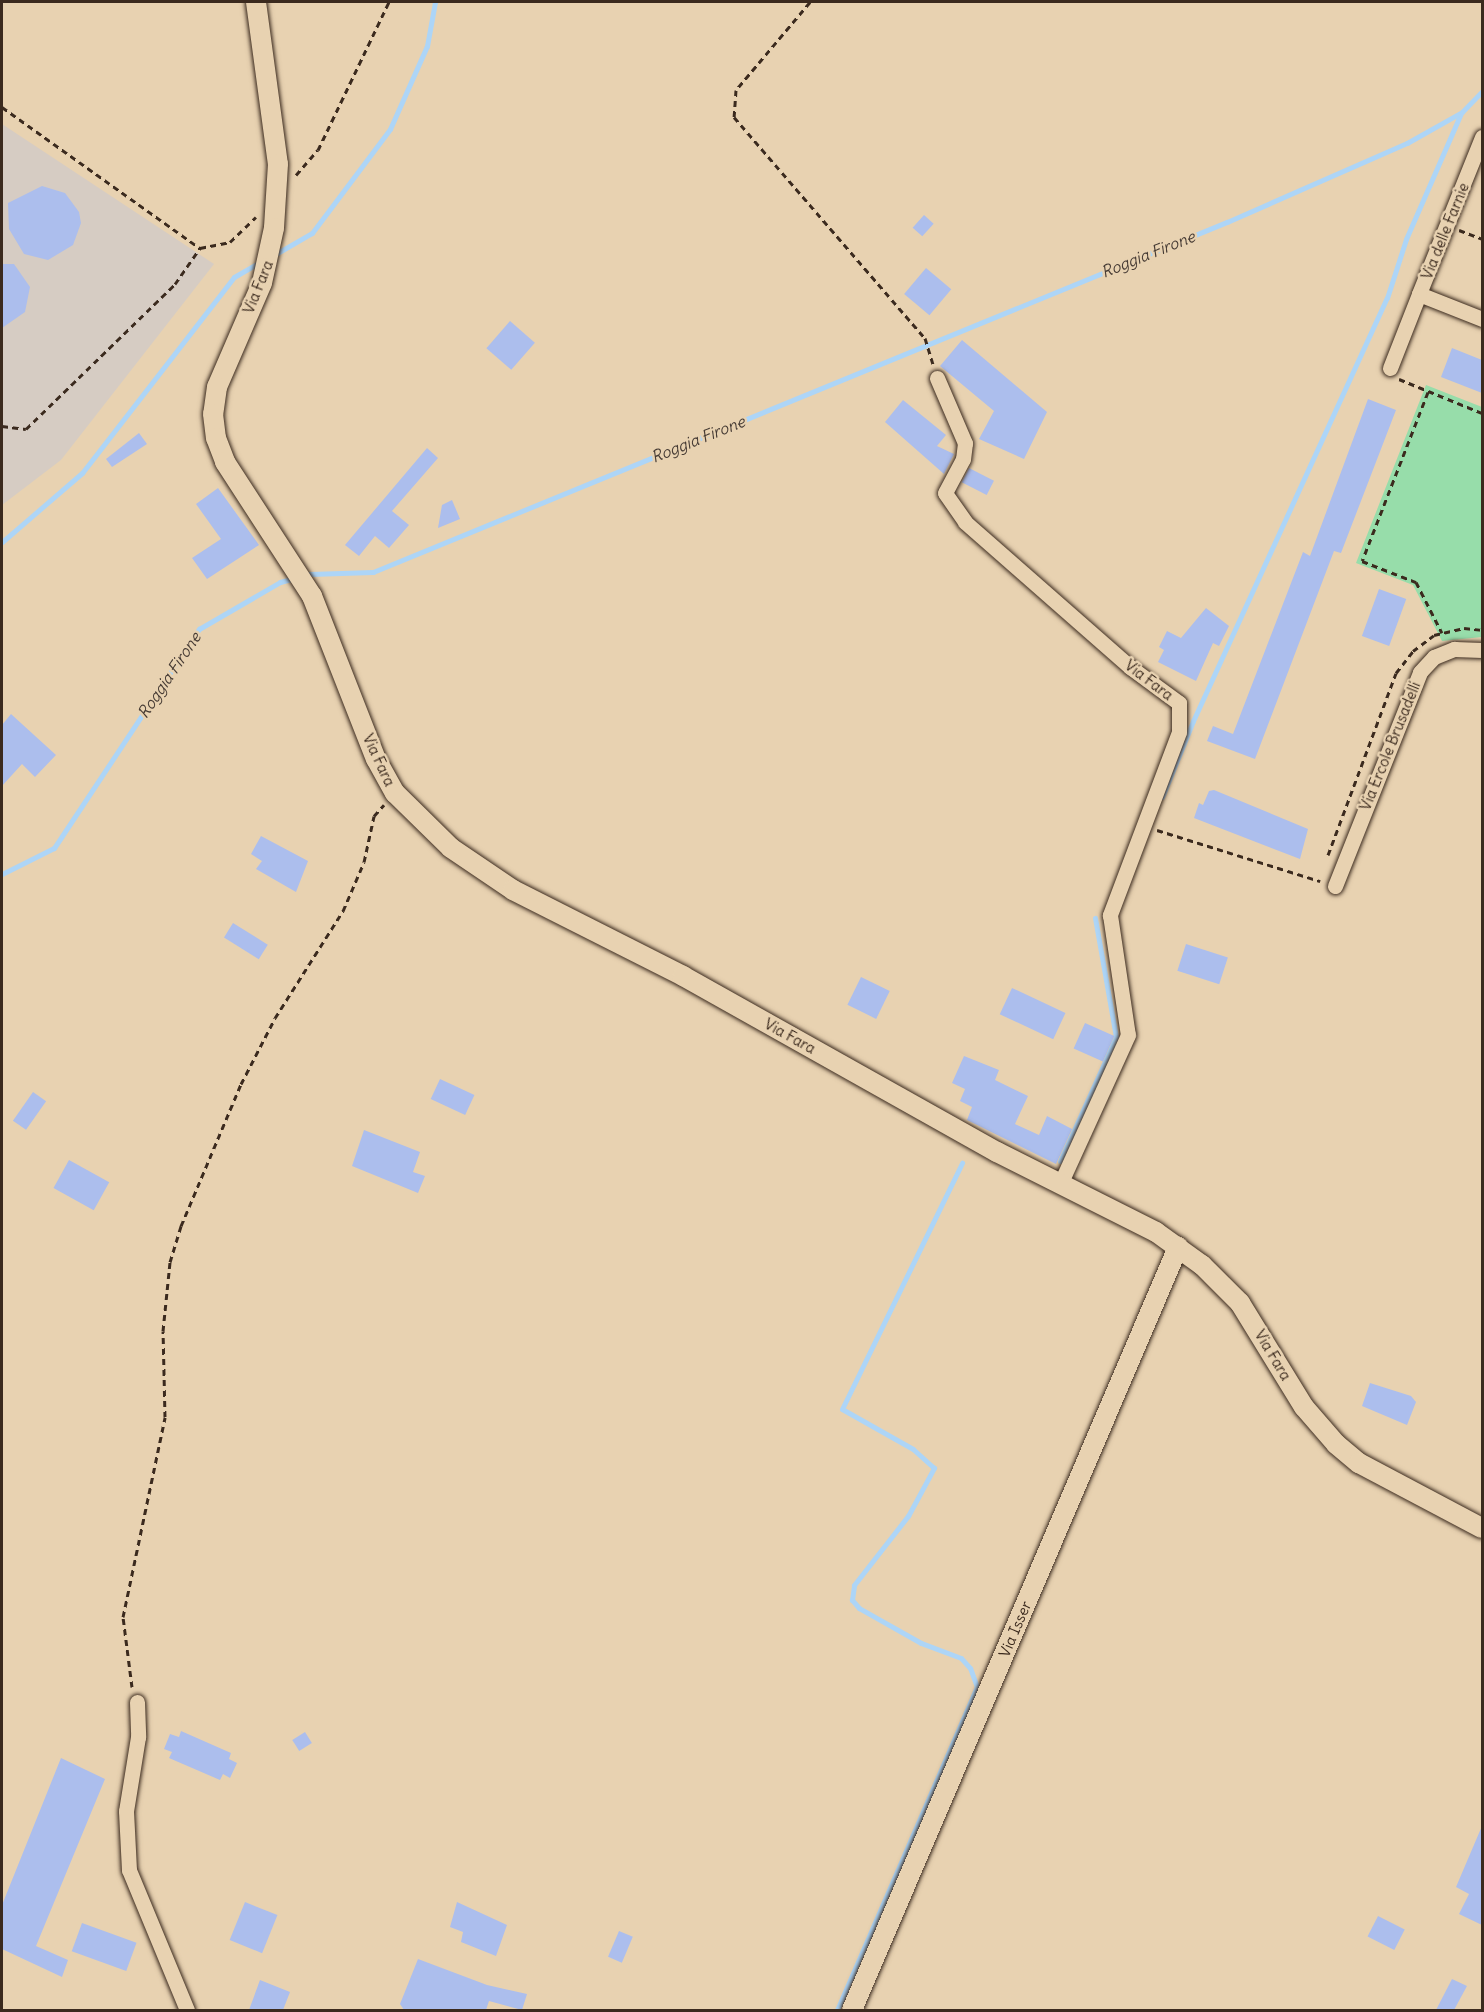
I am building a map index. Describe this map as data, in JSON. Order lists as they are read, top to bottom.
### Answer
{
  "streets": {
    "street": [
      "Via delle Farnie",
      "Via Fara",
      "Via Ercole Brusadelli",
      "Via Isser"
    ]
  },
  "crossings": [
    ["Via Fara", "Via Isser"]
  ],
  "water": ["Roggia Firone"]
}
